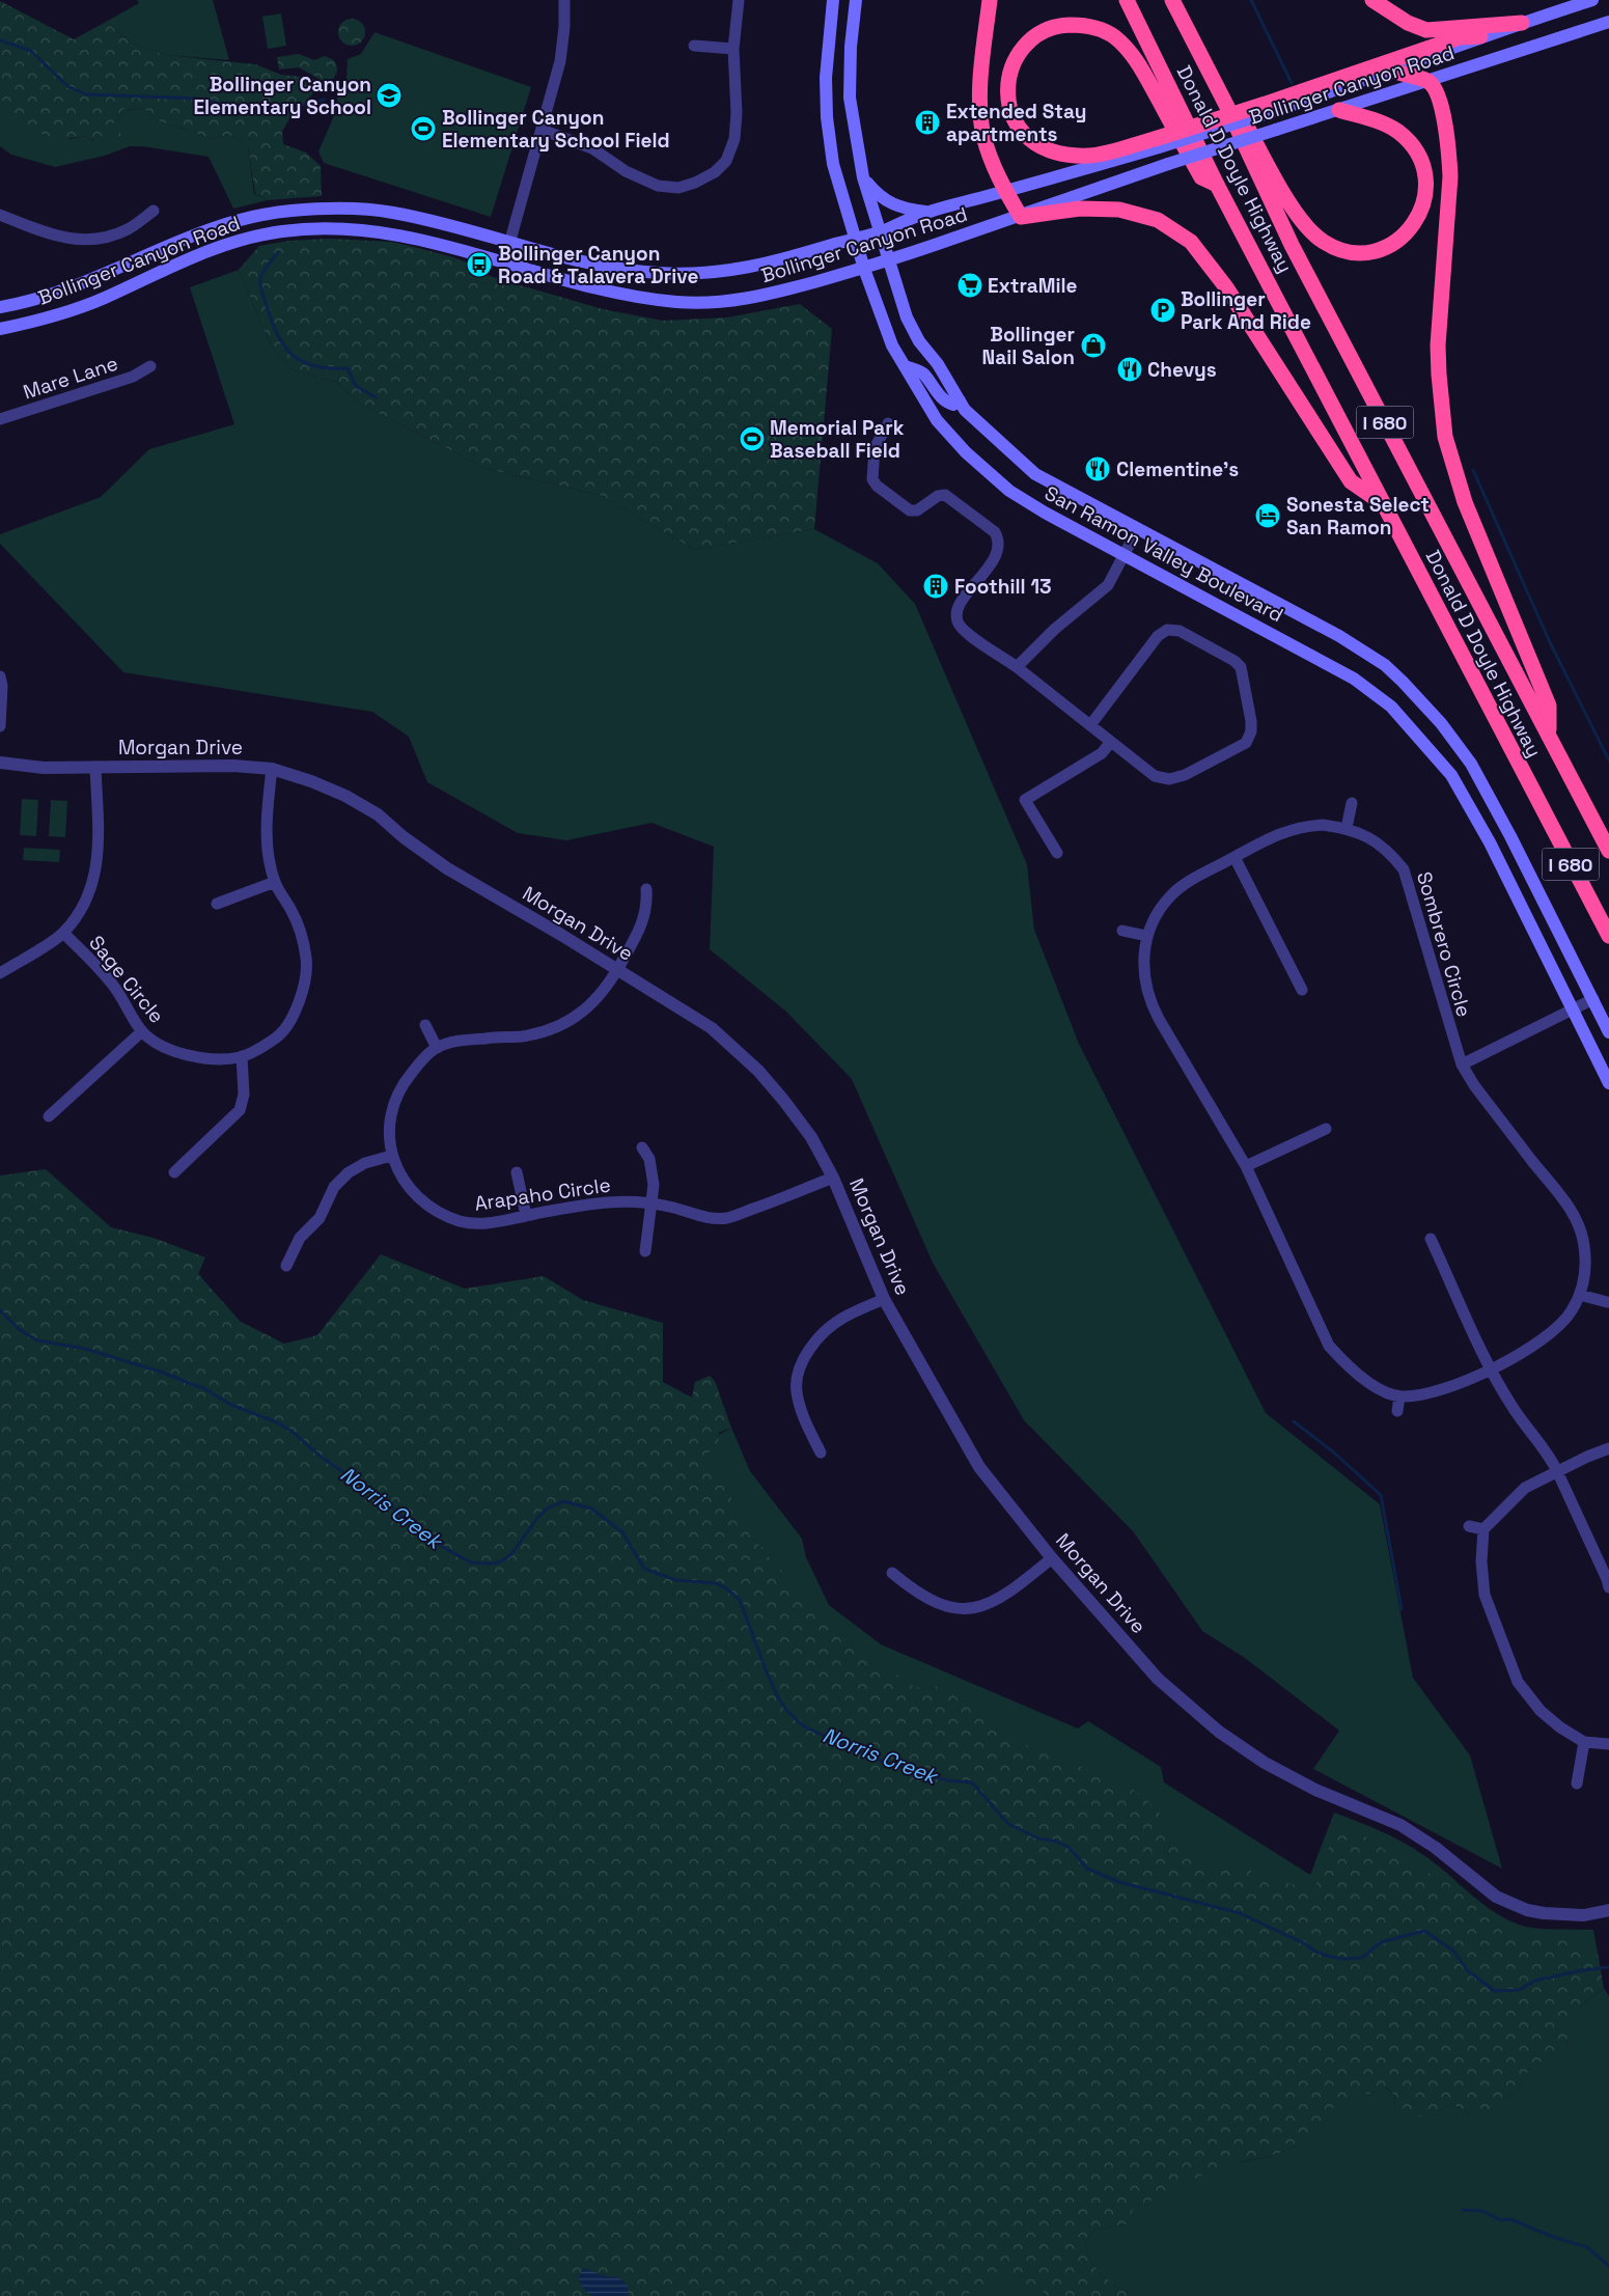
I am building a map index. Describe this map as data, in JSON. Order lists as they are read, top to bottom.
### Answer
{
  "streets": {
    "highway": ["Donald D Doyle Highway", "I 680"],
    "main road": ["Bollinger Canyon Road", "San Ramon Valley Boulevard"],
    "street": [
      "Mare Lane",
      "Morgan Drive",
      "Sombrero Circle",
      "Sage Circle",
      "Arapaho Circle"
    ]
  },
  "crossings": [
    ["Bollinger Canyon Road", "San Ramon Valley Boulevard"],
    ["Morgan Drive", "Sage Circle"],
    ["Morgan Drive", "Arapaho Circle"]
  ],
  "water": ["Norris Creek"],
  "places": {
    "school or university": ["Bollinger Canyon Elementary School"],
    "building": ["Extended Stay apartments", "Foothill 13"],
    "sports": ["Bollinger Canyon Elementary School Field", "Memorial Park Baseball Field"],
    "bus stop": ["Bollinger Canyon Road & Talavera Drive"],
    "supermarket": ["ExtraMile"],
    "parking": ["Bollinger Park And Ride"],
    "shop": ["Bollinger Nail Salon"],
    "restaurant": ["Chevys", "Clementine's"],
    "hotel": ["Sonesta Select San Ramon"]
  }
}
